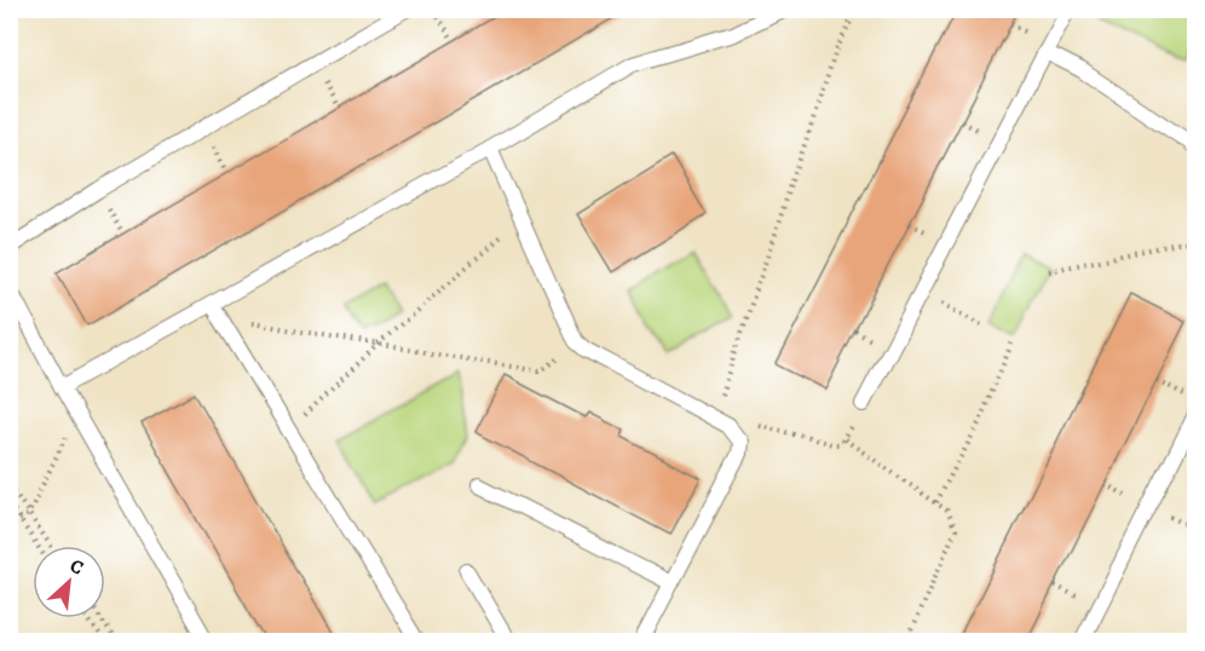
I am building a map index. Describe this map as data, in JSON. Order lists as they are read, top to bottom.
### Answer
{
  "north": "top right"
}
